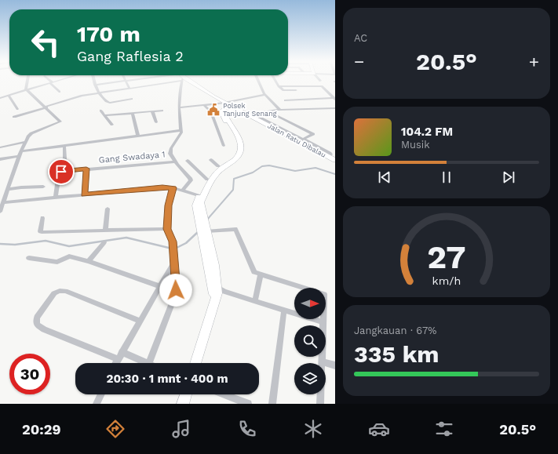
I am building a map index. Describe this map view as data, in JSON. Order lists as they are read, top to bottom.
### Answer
{
  "streets": {
    "street": ["Jalan Ratu Dibalau", "Gang Swadaya 1"]
  },
  "places": {
    "public building": ["Polsek Tanjung Senang"]
  },
  "north": "right",
  "page": {
    "tile": [
      "AC",
      ["Jangkauan · 67%", "335 km"]
    ],
    "turn": ["170 m", "Gang Raflesia 2"],
    "heat": ["−", "20.5°", "+"],
    "song": ["104.2 FM", "Musik"],
    "limit": "30",
    "trip": "20:30 · 1 mnt · 400 m",
    "tabs": ["20:29", "20.5°"],
    "gauge": ["27", "km/h"]
  }
}
